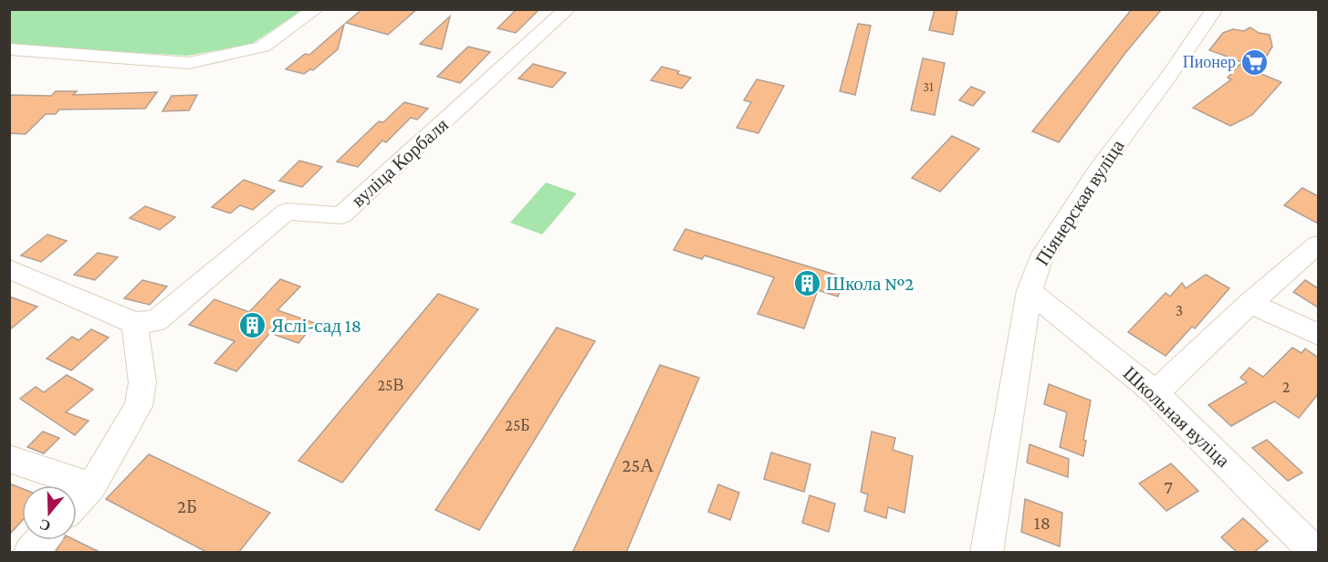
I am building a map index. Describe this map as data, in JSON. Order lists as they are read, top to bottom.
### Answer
{
  "streets": {
    "street": ["вуліца Корбаля", "Піянерская вуліца", "Школьная вуліца"]
  },
  "crossings": [
    ["Піянерская вуліца", "Школьная вуліца"]
  ],
  "places": {
    "supermarket": ["Пионер"],
    "building": ["Школа №2", "Яслі-сад 18"]
  },
  "house_numbers": [
    "31",
    "3",
    "25В",
    "2",
    "25Б",
    "25А",
    "7",
    "2Б",
    "18"
  ],
  "north": "bottom"
}
